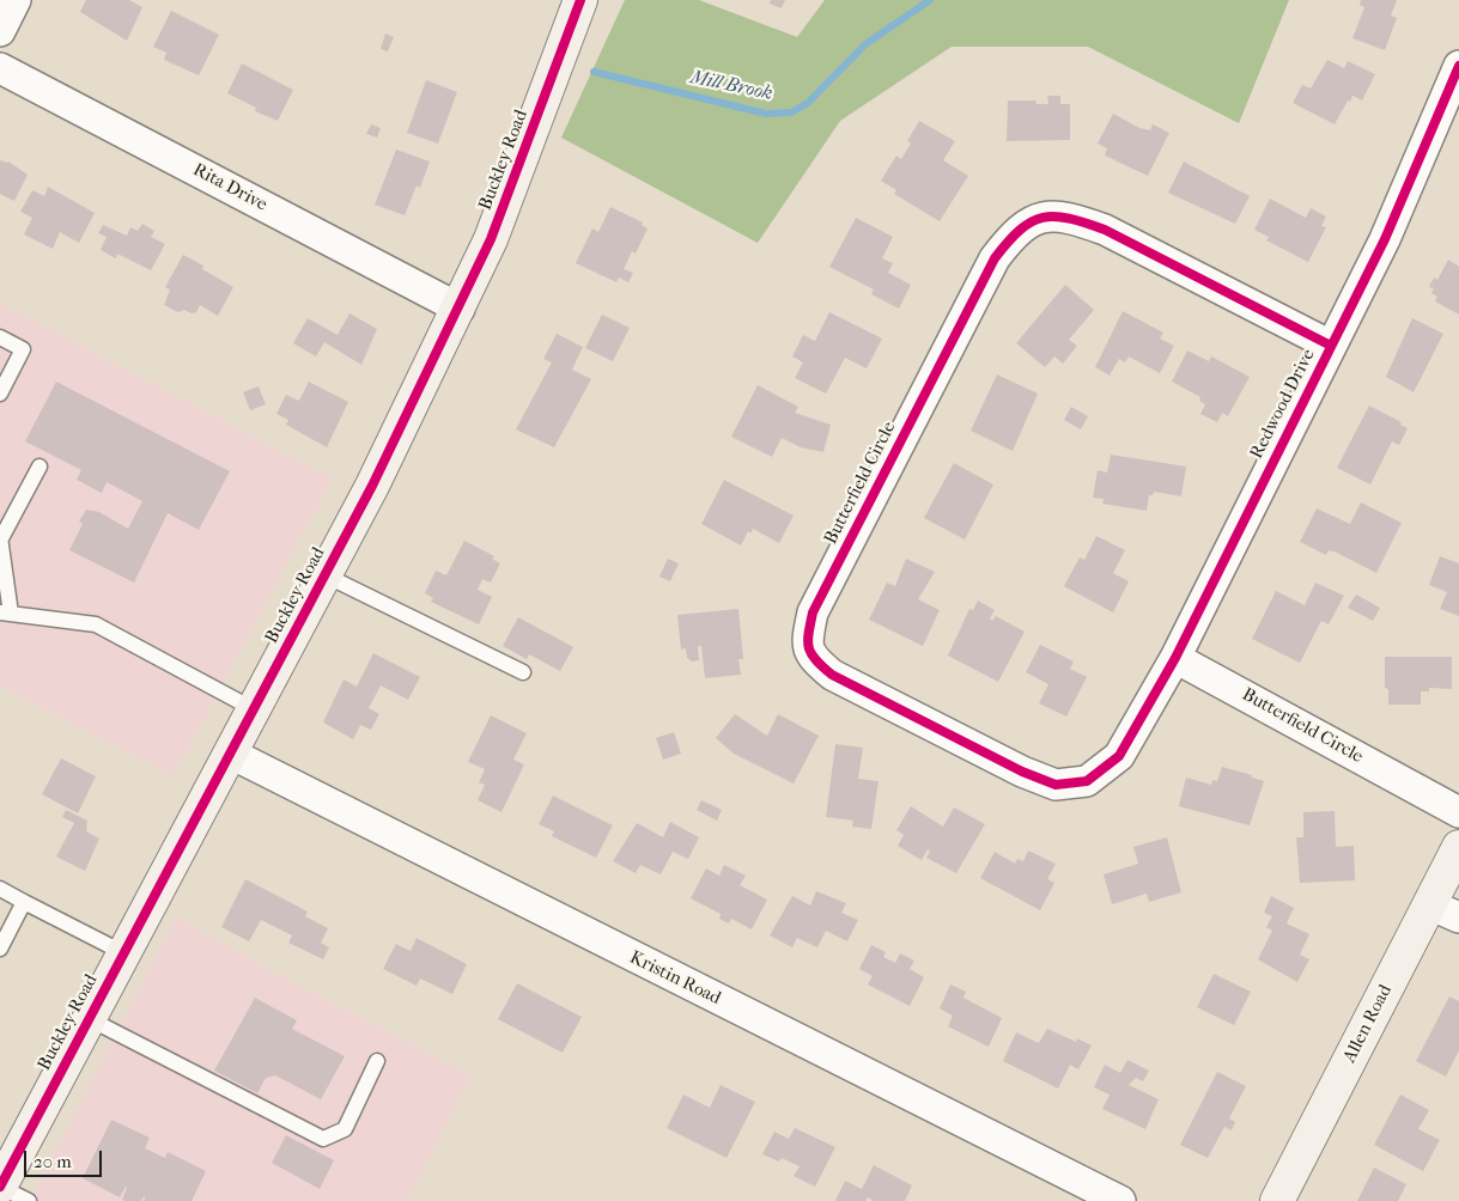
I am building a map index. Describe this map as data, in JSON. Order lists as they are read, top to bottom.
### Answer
{
  "streets": {
    "street": [
      "Buckley Road",
      "Rita Drive",
      "Redwood Drive",
      "Butterfield Circle",
      "Kristin Road",
      "Allen Road"
    ]
  },
  "crossings": [
    ["Buckley Road", "Rita Drive"],
    ["Buckley Road", "Kristin Road"],
    ["Redwood Drive", "Butterfield Circle"]
  ],
  "water": ["Mill Brook"],
  "scale_bar": "20 m"
}
